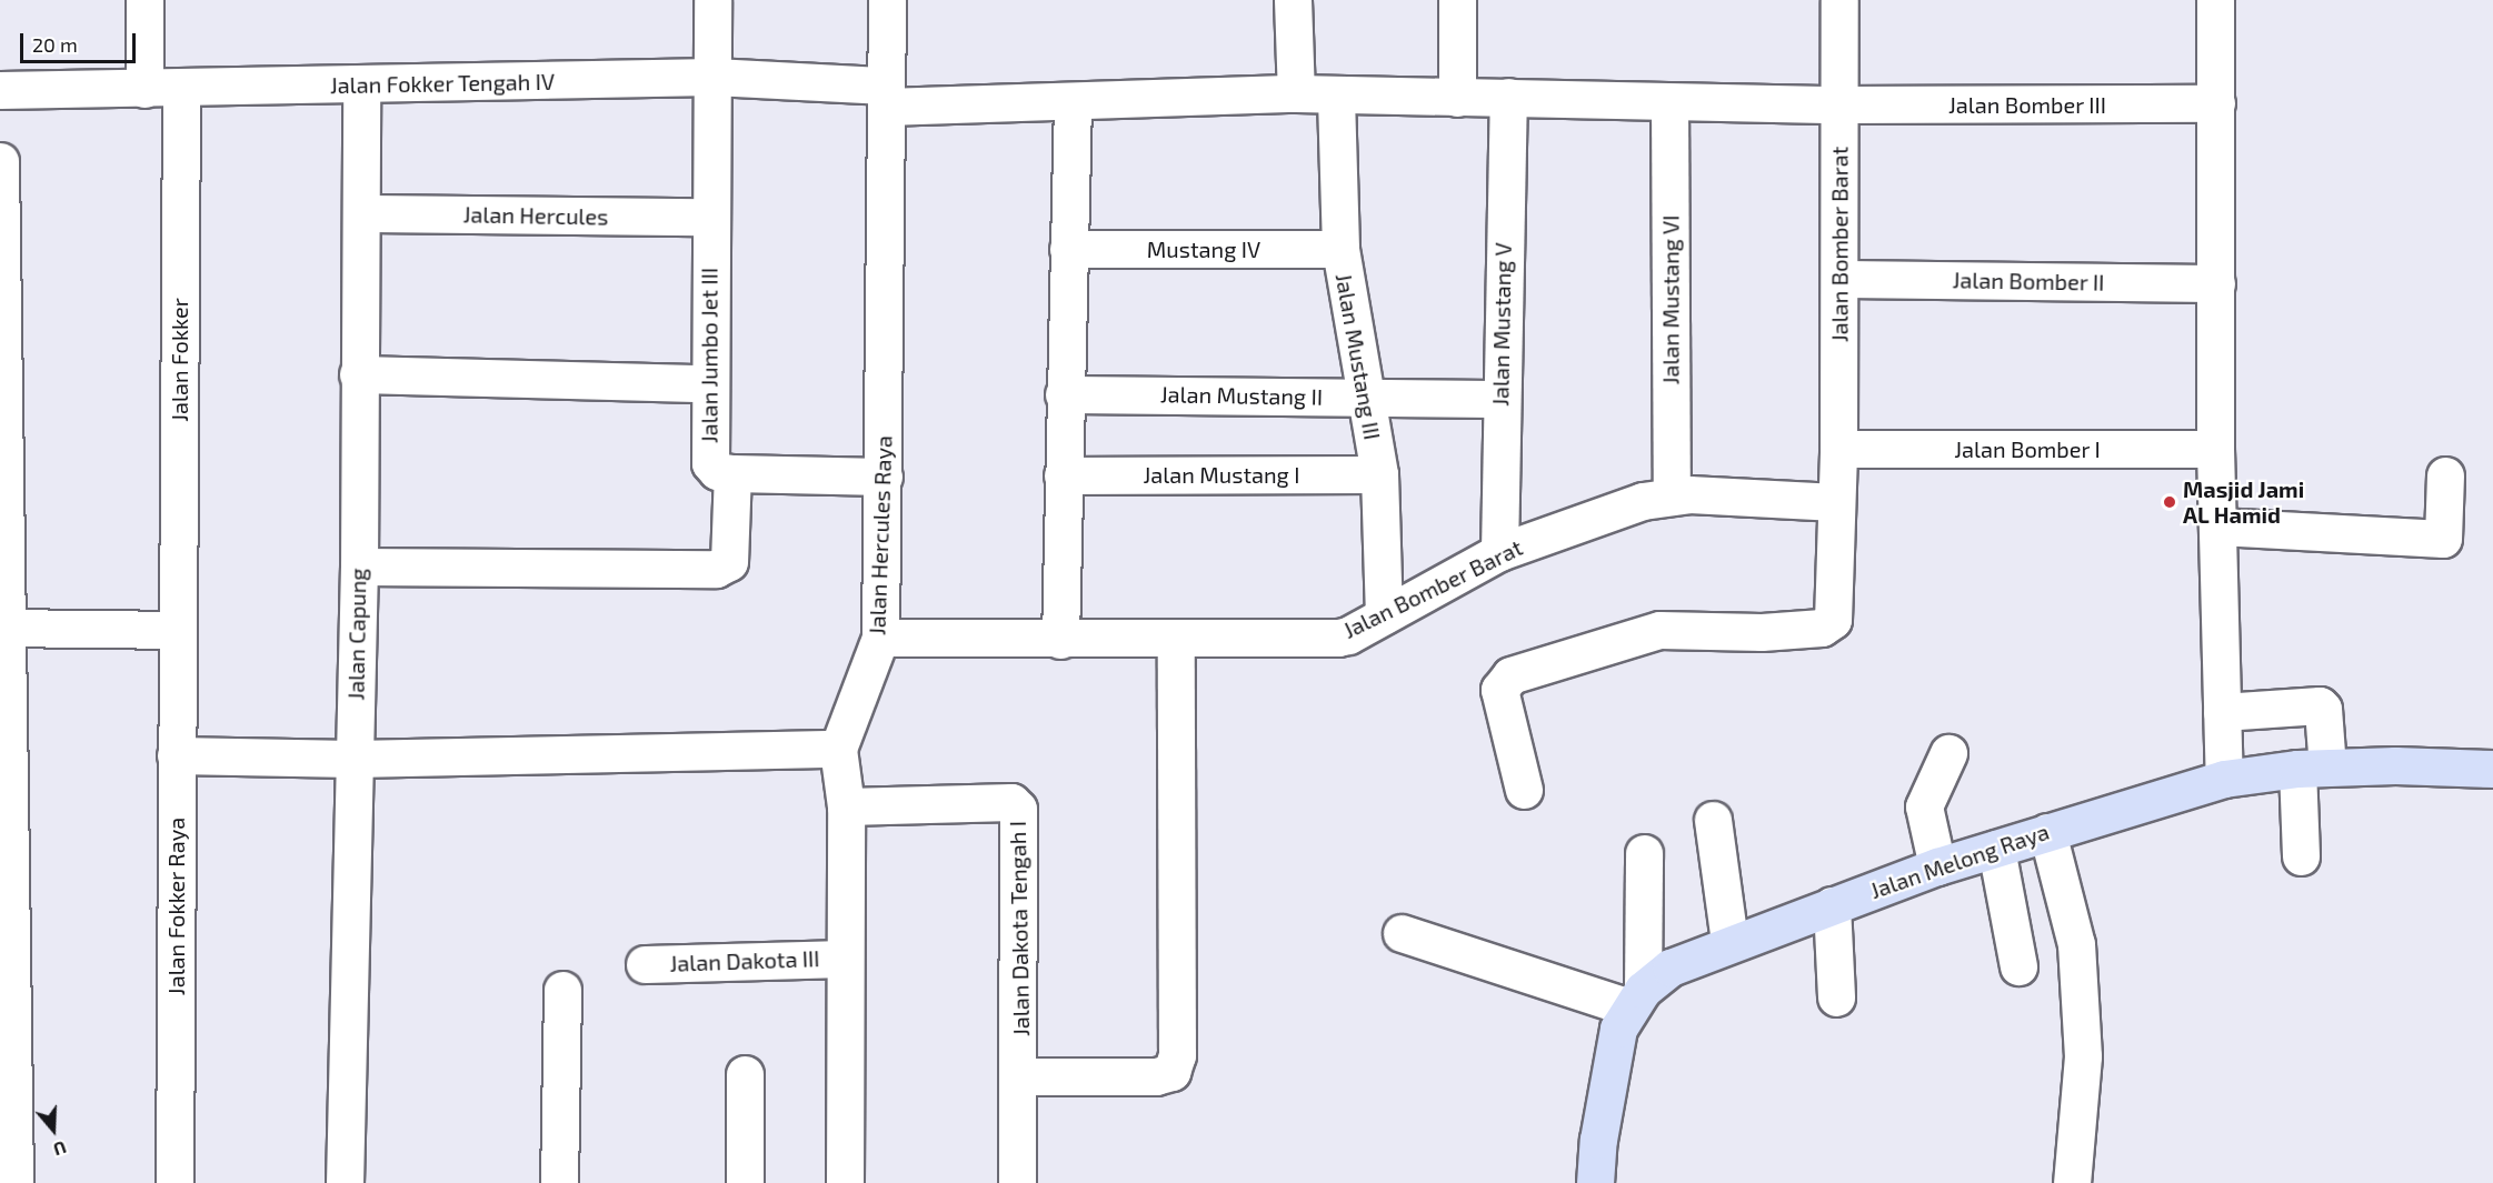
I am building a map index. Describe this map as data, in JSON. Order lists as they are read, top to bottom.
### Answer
{
  "streets": {
    "main road": ["Jalan Melong Raya"],
    "street": [
      "Jalan Fokker Tengah IV",
      "Jalan Bomber III",
      "Jalan Hercules",
      "Jalan Bomber Barat",
      "Mustang IV",
      "Jalan Bomber II",
      "Jalan Mustang VI",
      "Jalan Mustang V",
      "Jalan Jumbo Jet III",
      "Jalan Mustang III",
      "Jalan Fokker",
      "Jalan Mustang II",
      "Jalan Bomber I",
      "Jalan Mustang I",
      "Jalan Hercules Raya",
      "Jalan Capung",
      "Jalan Fokker Raya",
      "Jalan Dakota Tengah I",
      "Jalan Dakota III"
    ]
  },
  "crossings": [
    ["Jalan Fokker Tengah IV", "Jalan Bomber III"],
    ["Jalan Fokker Tengah IV", "Jalan Jumbo Jet III"],
    ["Jalan Fokker Tengah IV", "Jalan Mustang III"],
    ["Jalan Fokker Tengah IV", "Jalan Fokker"],
    ["Jalan Fokker Tengah IV", "Jalan Hercules Raya"],
    ["Jalan Fokker Tengah IV", "Jalan Capung"],
    ["Jalan Bomber III", "Jalan Bomber Barat"],
    ["Jalan Bomber III", "Jalan Mustang VI"],
    ["Jalan Bomber III", "Jalan Mustang V"],
    ["Jalan Bomber III", "Jalan Mustang III"],
    ["Jalan Hercules", "Jalan Jumbo Jet III"],
    ["Jalan Hercules", "Jalan Capung"],
    ["Jalan Bomber Barat", "Jalan Bomber II"],
    ["Jalan Bomber Barat", "Jalan Mustang VI"],
    ["Jalan Bomber Barat", "Jalan Mustang V"],
    ["Jalan Bomber Barat", "Jalan Mustang III"],
    ["Jalan Bomber Barat", "Jalan Bomber I"],
    ["Jalan Bomber Barat", "Jalan Hercules Raya"],
    ["Mustang IV", "Jalan Mustang III"],
    ["Jalan Mustang V", "Jalan Mustang II"],
    ["Jalan Jumbo Jet III", "Jalan Capung"],
    ["Jalan Mustang III", "Jalan Mustang II"],
    ["Jalan Mustang III", "Jalan Mustang I"],
    ["Jalan Fokker", "Jalan Fokker Raya"],
    ["Jalan Hercules Raya", "Jalan Dakota Tengah I"],
    ["Jalan Hercules Raya", "Jalan Dakota III"]
  ],
  "places": ["Masjid Jami AL Hamid"],
  "scale_bar": "20 m",
  "north": "bottom"
}
